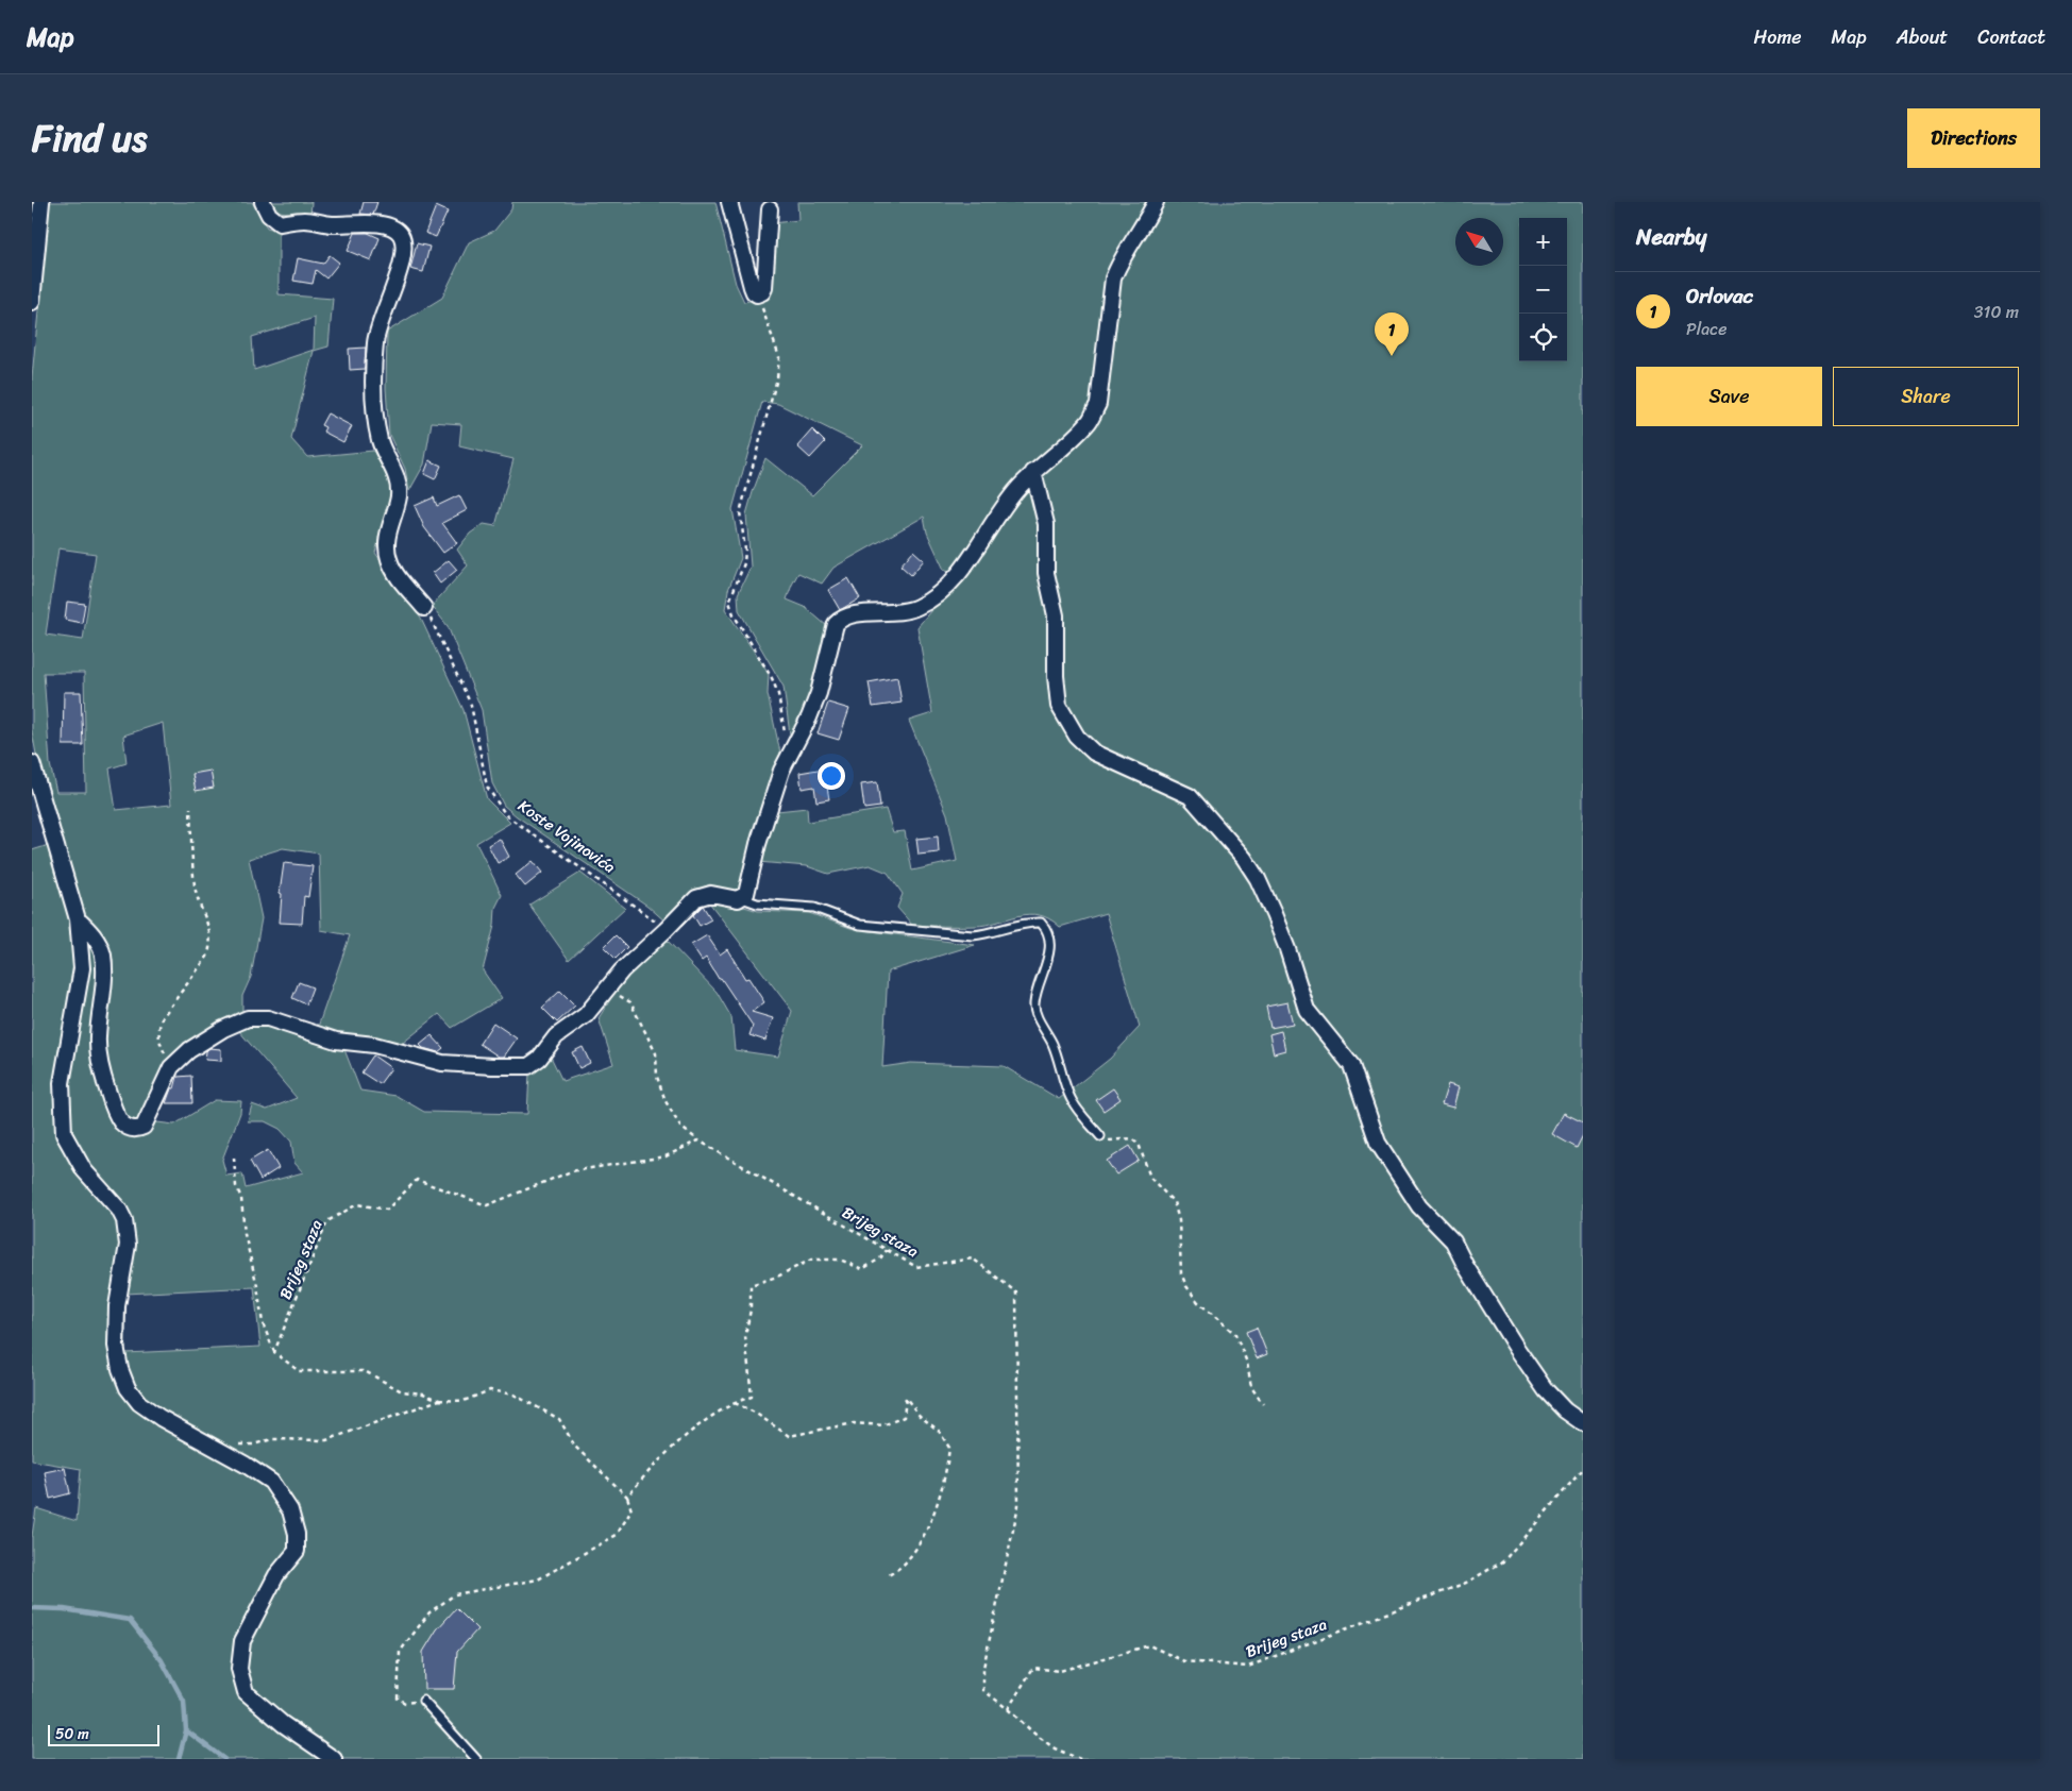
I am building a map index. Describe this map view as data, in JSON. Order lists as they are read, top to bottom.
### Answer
{
  "streets": {
    "path": ["Koste Vojinovića", "Brijeg staza"]
  },
  "scale_bar": "50 m",
  "north": "top left",
  "page": {
    "header": "Map",
    "nav": [
      "Home",
      "Map",
      "About",
      "Contact"
    ],
    "title": "Find us",
    "buttons": [
      "Directions",
      ["Save", "Share"]
    ],
    "heading": "Nearby",
    "map_buttons": ["+", "−"],
    "list": [
      {
        "mark": "1",
        "name": "Orlovac",
        "note": "Place",
        "value": "310 m"
      }
    ],
    "pins": "1",
    "scale": "50 m"
  }
}
